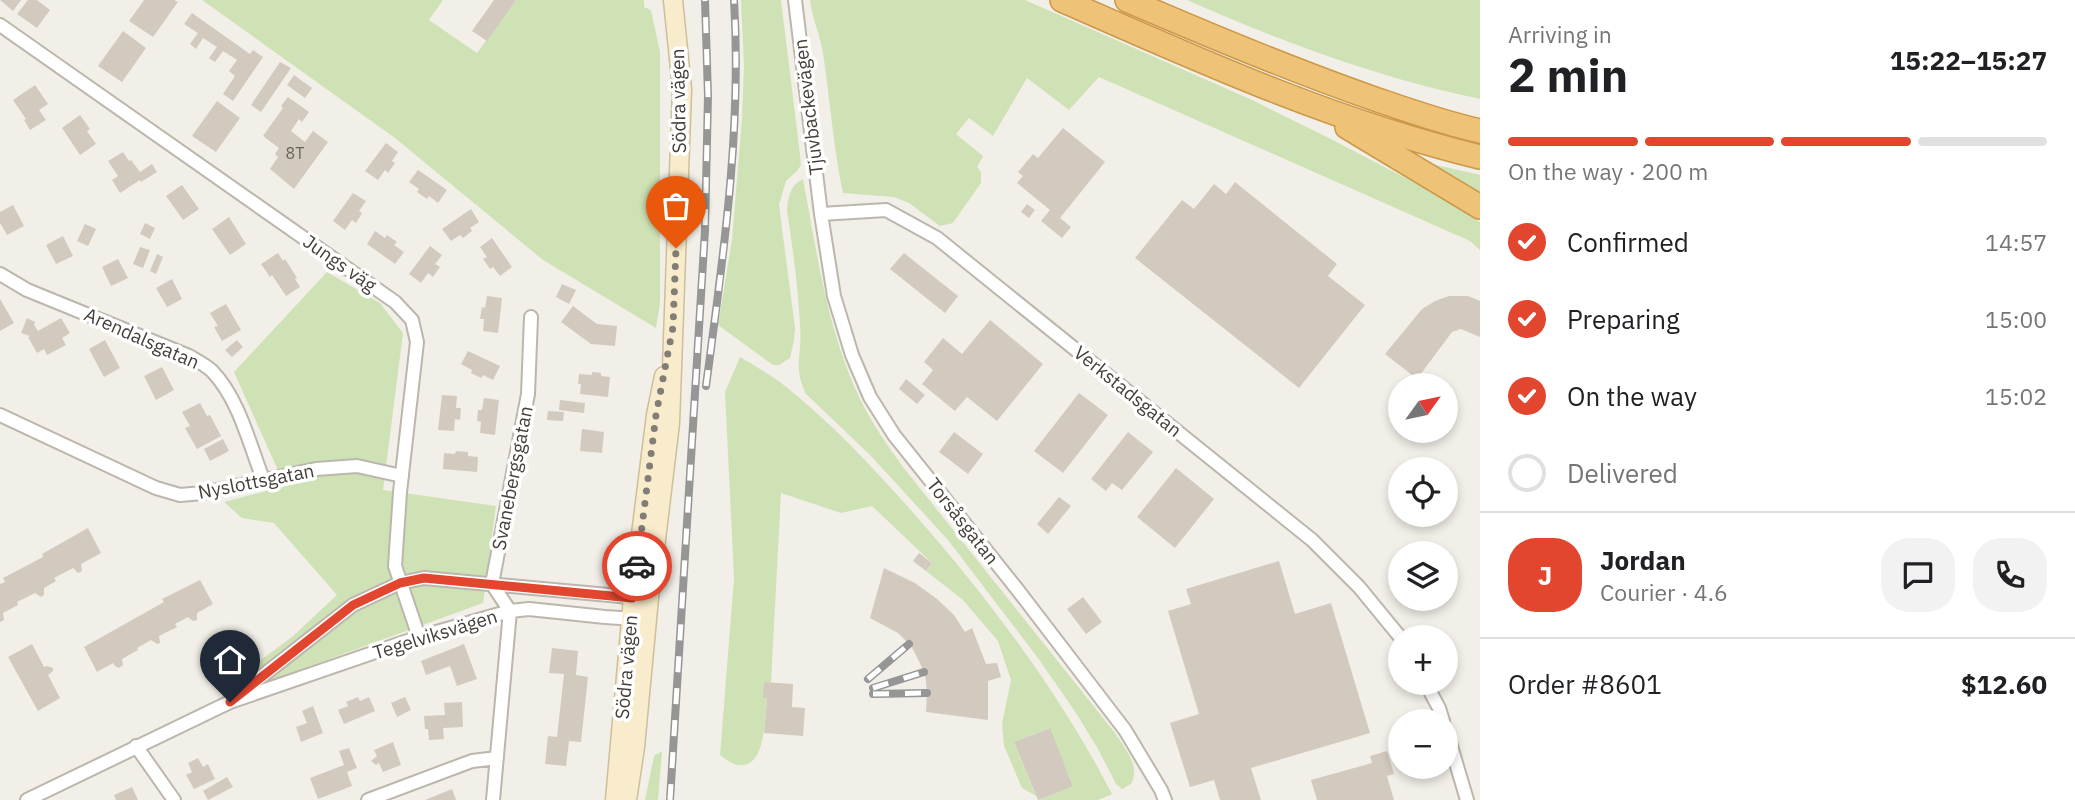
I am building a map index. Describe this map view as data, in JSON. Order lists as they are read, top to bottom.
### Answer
{
  "streets": {
    "main road": ["Södra vägen"],
    "street": [
      "Tjuvbackevägen",
      "Jungs väg",
      "Arendalsgatan",
      "Verkstadsgatan",
      "Svanebergsgatan",
      "Nyslottsgatan",
      "Torsåsgatan",
      "Tegelviksvägen"
    ]
  },
  "crossings": [
    ["Södra vägen", "Tegelviksvägen"],
    ["Tjuvbackevägen", "Verkstadsgatan"],
    ["Tjuvbackevägen", "Torsåsgatan"],
    ["Jungs väg", "Nyslottsgatan"],
    ["Jungs väg", "Tegelviksvägen"],
    ["Arendalsgatan", "Nyslottsgatan"],
    ["Verkstadsgatan", "Torsåsgatan"],
    ["Svanebergsgatan", "Tegelviksvägen"]
  ],
  "house_numbers": ["8T"],
  "north": "top right",
  "page": {
    "heading": ["2 min", "Arriving in", "15:22–15:27"],
    "panel": [
      "Jordan",
      "Courier · 4.6",
      "Order #8601",
      "$12.60"
    ],
    "bar": "On the way · 200 m",
    "list": [
      ["Confirmed", "14:57"],
      ["Preparing", "15:00"],
      ["On the way", "15:02"],
      "Delivered"
    ],
    "map_buttons": ["+", "−"],
    "round": "J"
  }
}
